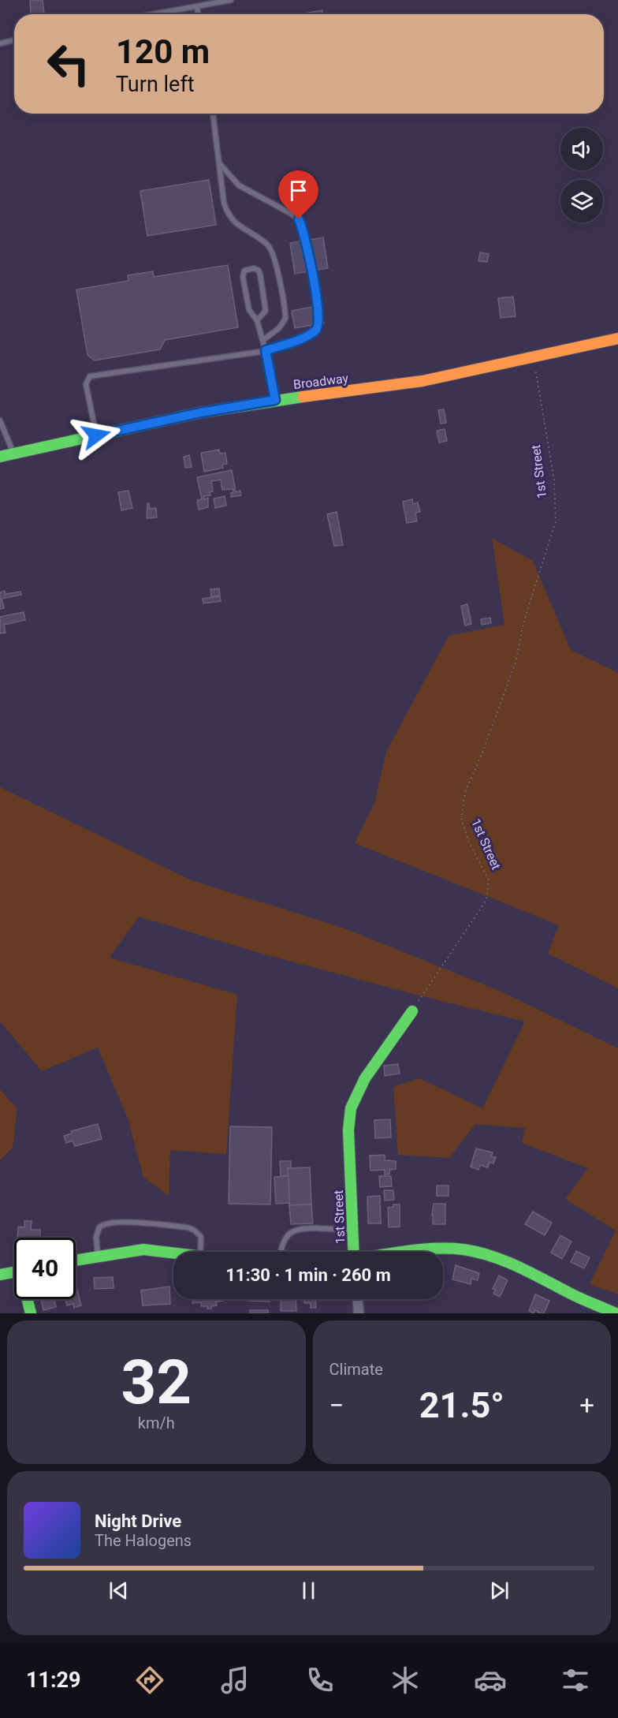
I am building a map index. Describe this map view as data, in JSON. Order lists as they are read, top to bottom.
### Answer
{
  "streets": {
    "street": ["Broadway", "1st Street"]
  },
  "crossings": [
    ["Broadway", "1st Street"]
  ],
  "page": {
    "turn": ["120 m", "Turn left"],
    "limit": "40",
    "trip": "11:30 · 1 min · 260 m",
    "tile": [
      ["32", "km/h"],
      "Climate"
    ],
    "heat": ["−", "21.5°", "+"],
    "song": ["Night Drive", "The Halogens"],
    "tabs": "11:29"
  }
}
